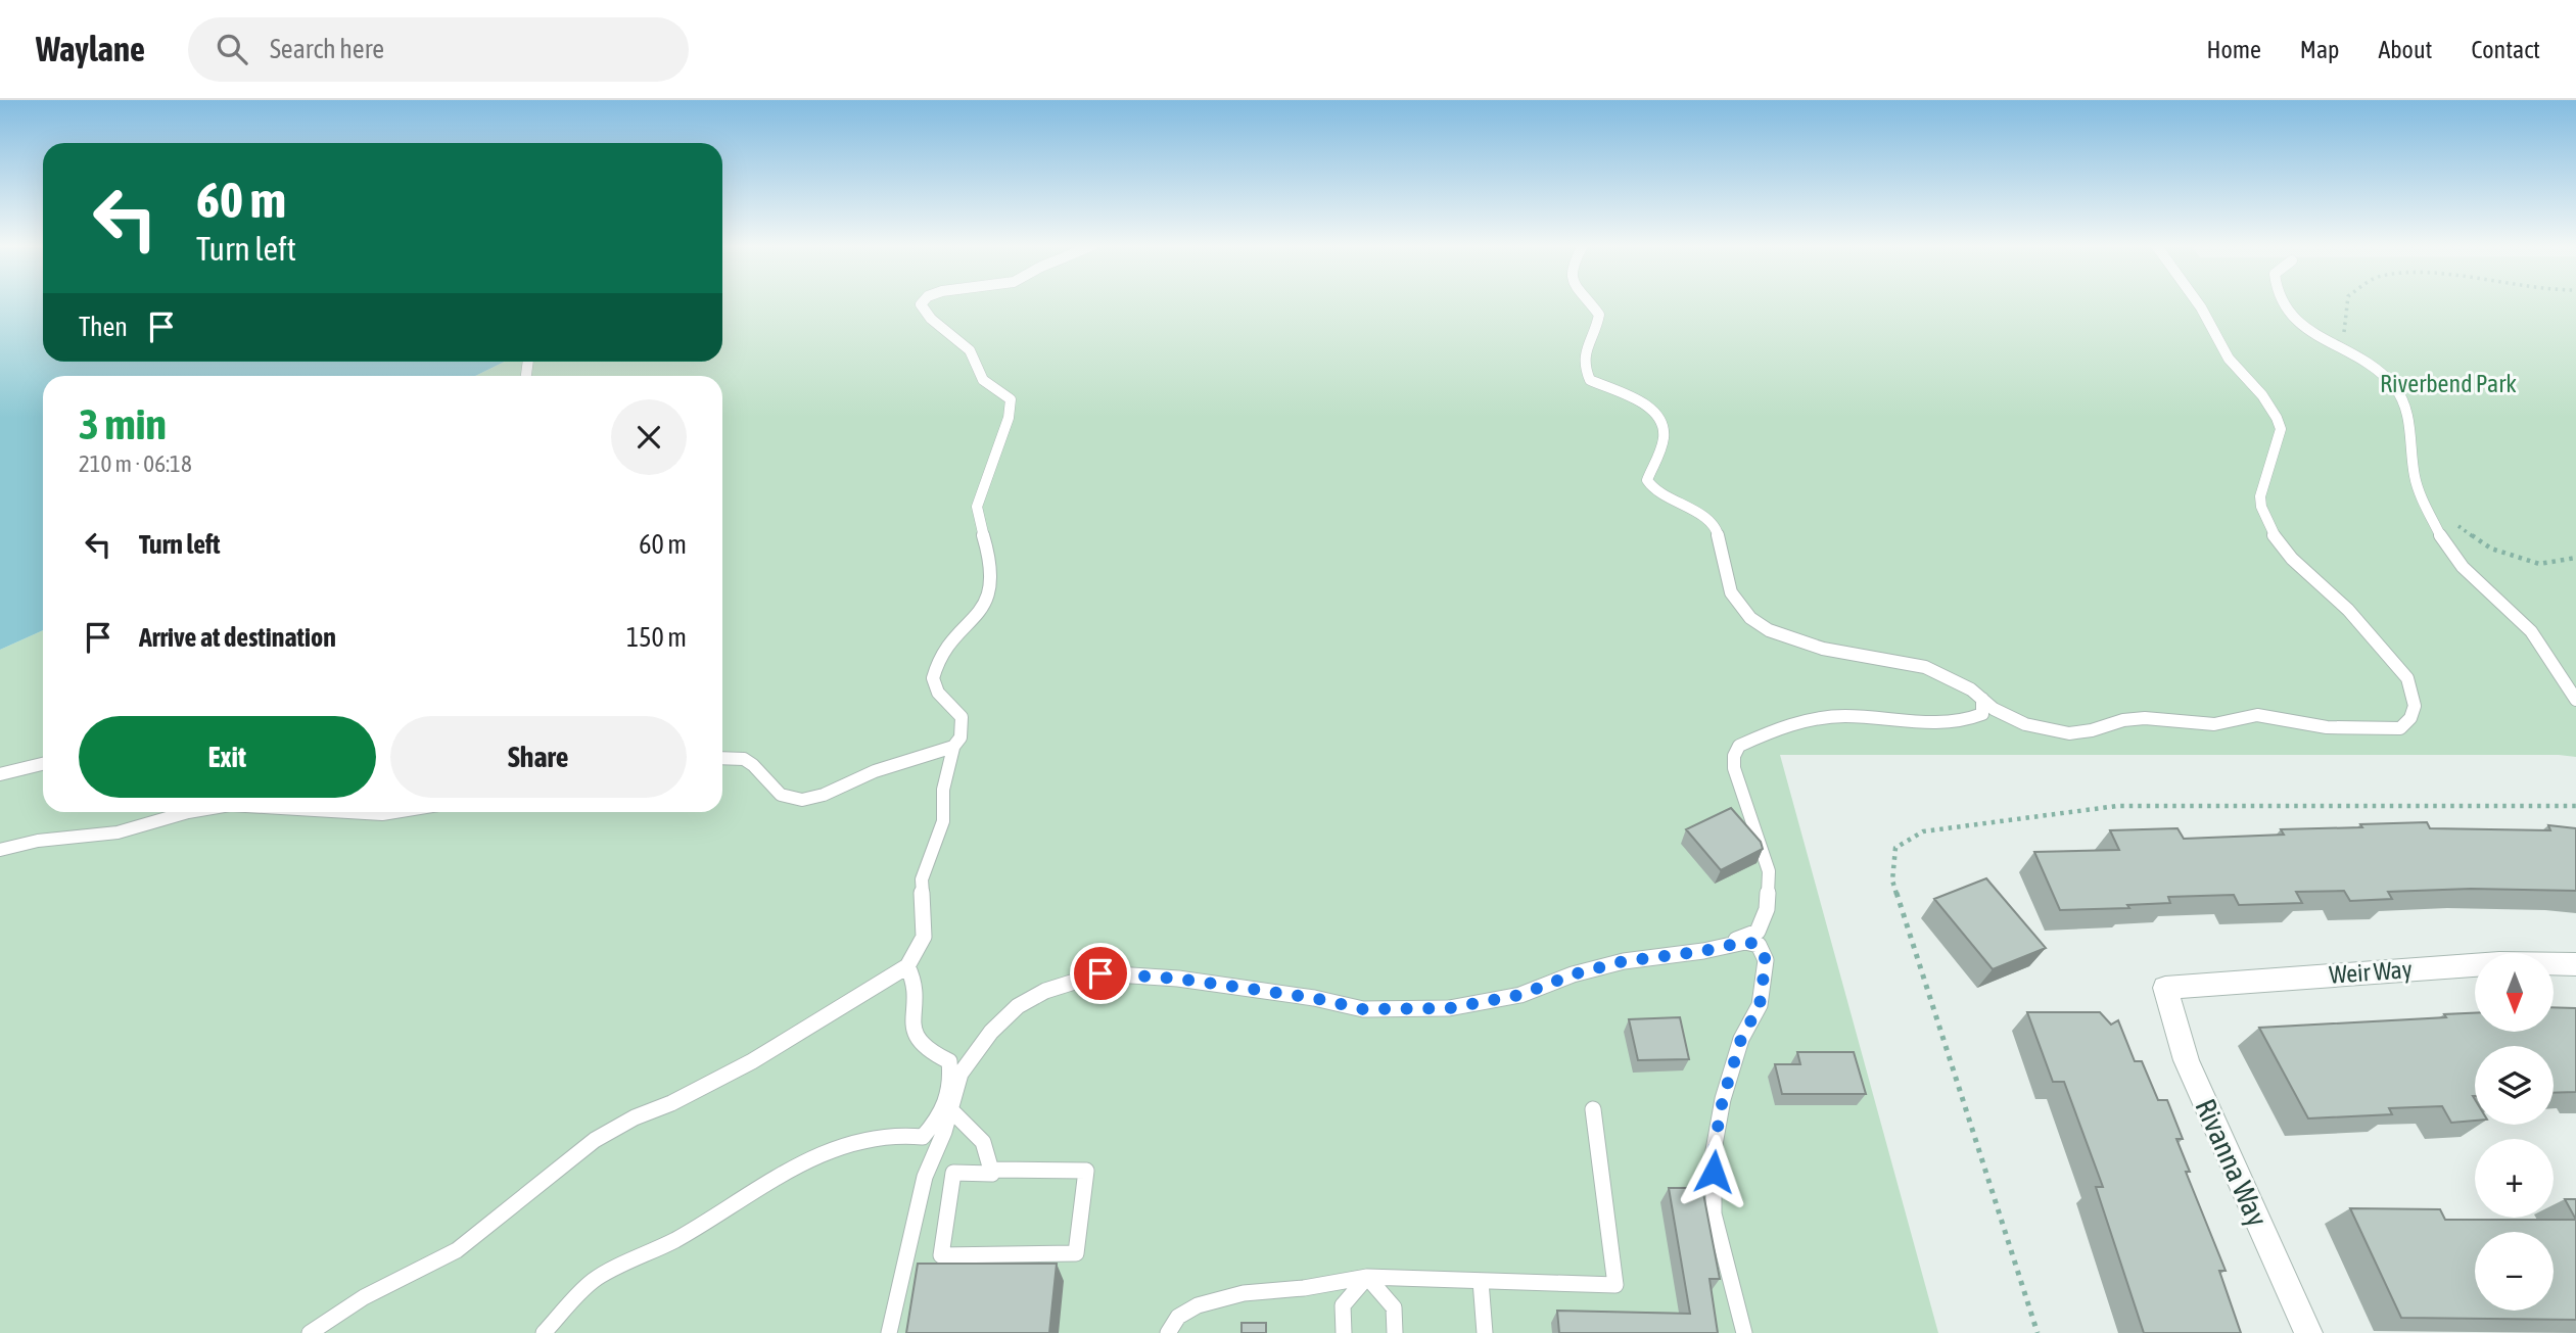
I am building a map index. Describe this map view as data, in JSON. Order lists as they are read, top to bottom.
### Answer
{
  "streets": {
    "street": ["Weir Way", "Rivanna Way"]
  },
  "crossings": [
    ["Weir Way", "Rivanna Way"]
  ],
  "parks": ["Riverbend Park"],
  "north": "bottom",
  "page": {
    "header": "Waylane",
    "search": "Search here",
    "nav": [
      "Home",
      "Map",
      "About",
      "Contact"
    ],
    "turn": ["60 m", "Turn left"],
    "then": "Then",
    "heading": ["3 min", "210 m · 06:18"],
    "list": [
      {
        "name": "Turn left",
        "value": "60 m"
      },
      {
        "name": "Arrive at destination",
        "value": "150 m"
      }
    ],
    "buttons": ["Exit", "Share"],
    "map_buttons": ["+", "−"]
  }
}
